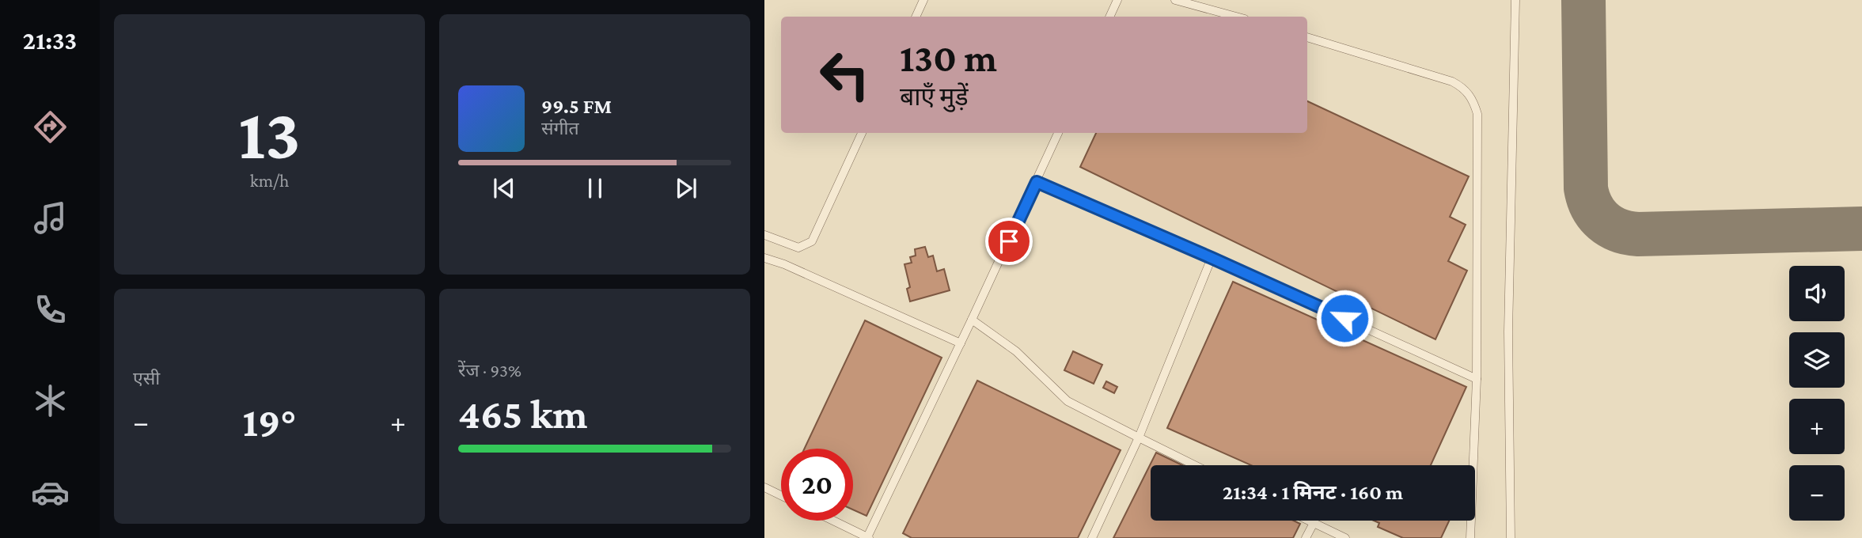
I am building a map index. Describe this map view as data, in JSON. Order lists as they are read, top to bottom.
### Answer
{
  "page": {
    "tabs": "21:33",
    "tile": [
      ["13", "km/h"],
      "एसी",
      ["रेंज · 93%", "465 km"]
    ],
    "turn": ["130 m", "बाएँ मुड़ें"],
    "song": ["99.5 FM", "संगीत"],
    "map_buttons": ["+", "−"],
    "heat": ["−", "19°", "+"],
    "limit": "20",
    "trip": "21:34 · 1 मिनट · 160 m"
  }
}
